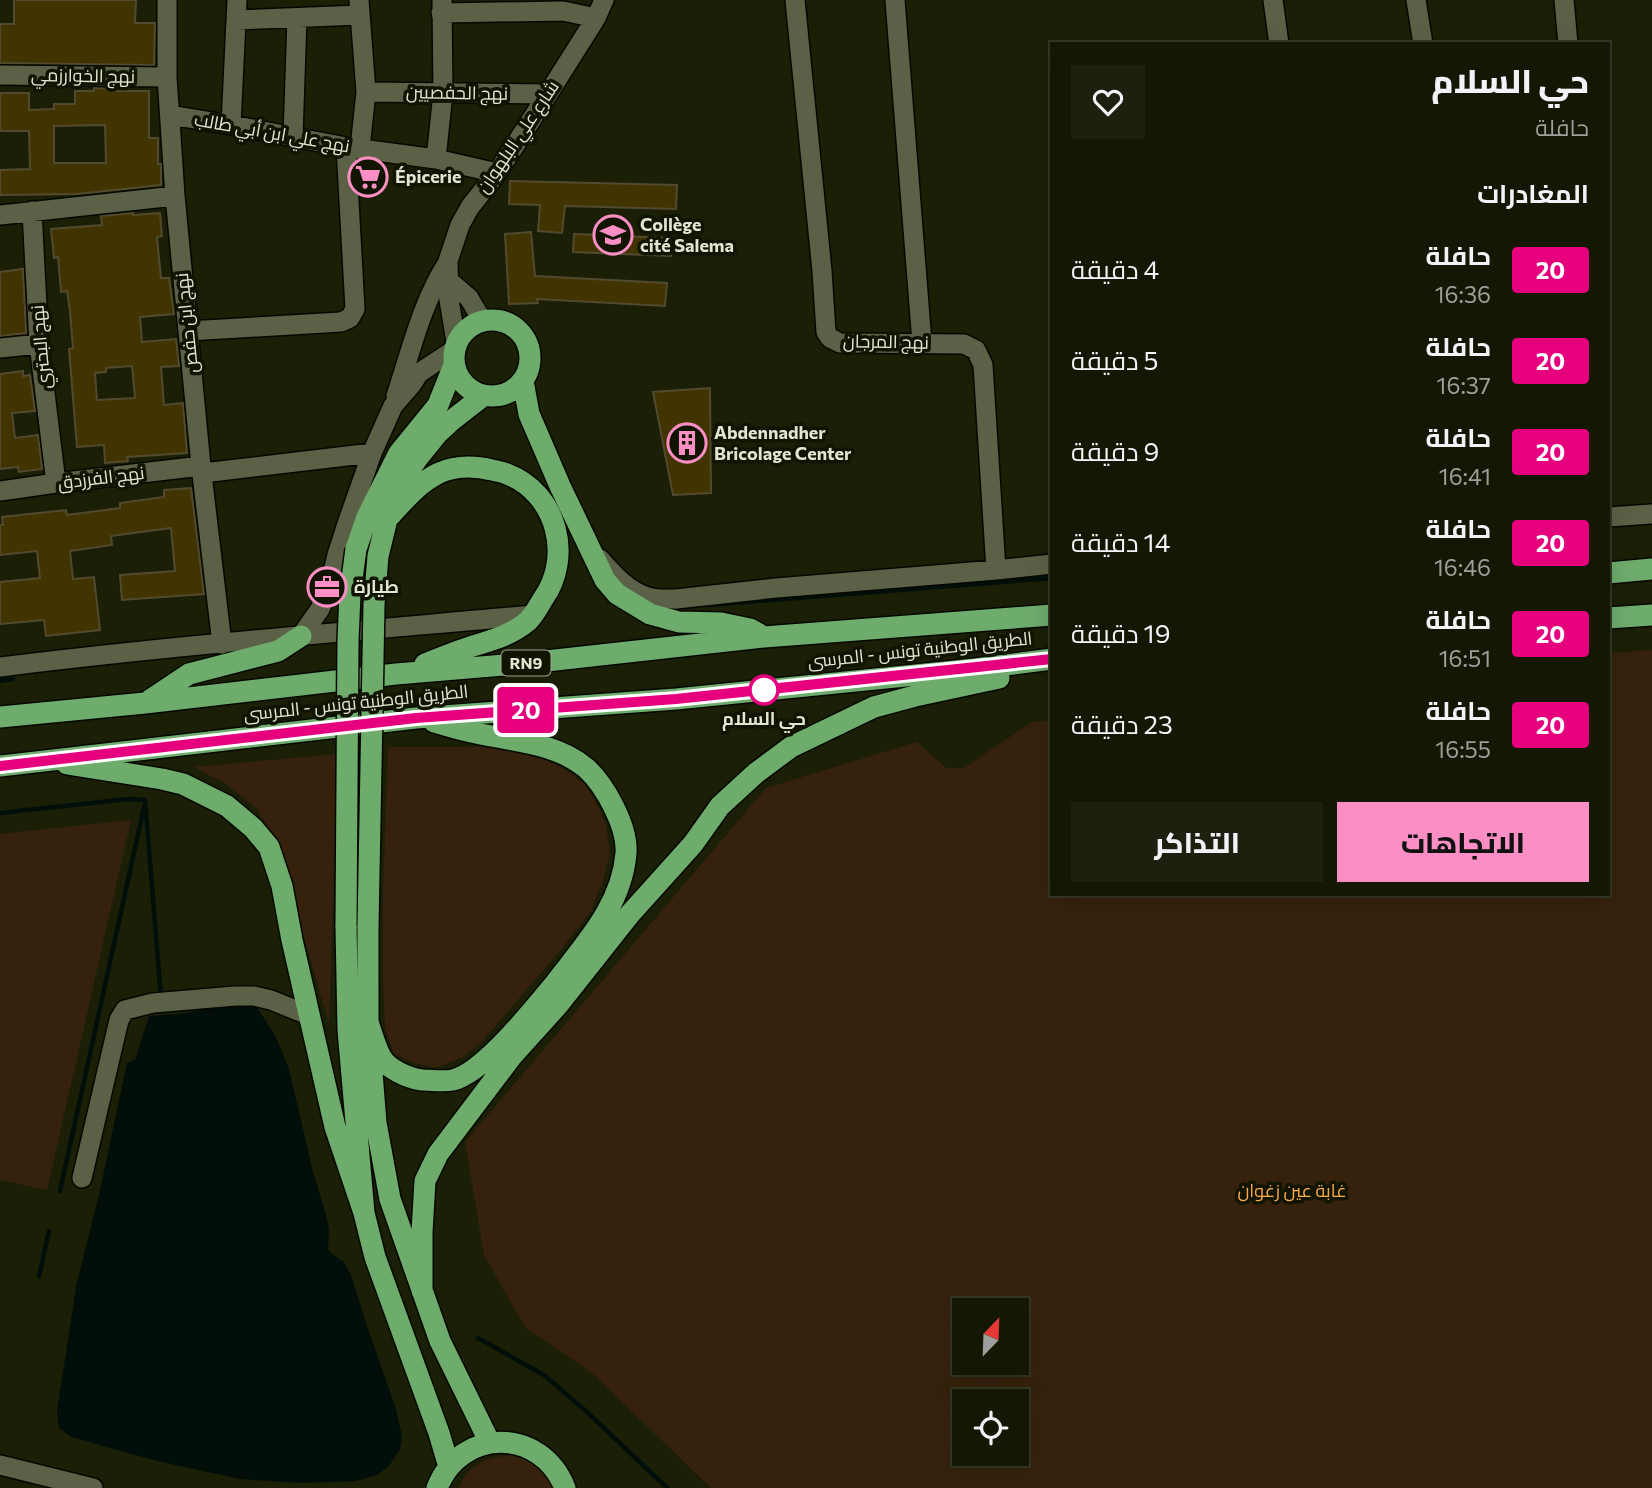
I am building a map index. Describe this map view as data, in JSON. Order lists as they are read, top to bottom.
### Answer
{
  "streets": {
    "highway": ["الطريق الوطنية تونس - المرسى", "RN9"],
    "street": [
      "نهج الخوارزمي",
      "نهج الحفصيين",
      "نهج علي ابن أبي طالب",
      "شارع علي البلهوان",
      "نهج ابن حفص",
      "نهج المرجان",
      "نهج البحتري",
      "نهج الفرزدق"
    ]
  },
  "crossings": [
    ["نهج الخوارزمي", "نهج ابن حفص"],
    ["نهج الحفصيين", "شارع علي البلهوان"],
    ["نهج علي ابن أبي طالب", "شارع علي البلهوان"],
    ["نهج علي ابن أبي طالب", "نهج ابن حفص"],
    ["نهج ابن حفص", "نهج الفرزدق"],
    ["نهج البحتري", "نهج الفرزدق"]
  ],
  "parks": ["غابة عين زغوان"],
  "places": {
    "supermarket": ["Épicerie"],
    "school or university": ["Collège cité Salema"],
    "building": ["Abdennadher Bricolage Center"],
    "office": ["طيارة"],
    "other": ["حي السلام"]
  },
  "lines": ["bus line 20"],
  "north": "top right",
  "page": {
    "on_map": "20",
    "heading": [
      ["حي السلام", "حافلة"],
      "المغادرات"
    ],
    "list": [
      {
        "mark": "20",
        "name": "حافلة",
        "note": "16:36",
        "value": "4 دقيقة"
      },
      {
        "mark": "20",
        "name": "حافلة",
        "note": "16:37",
        "value": "5 دقيقة"
      },
      {
        "mark": "20",
        "name": "حافلة",
        "note": "16:41",
        "value": "9 دقيقة"
      },
      {
        "mark": "20",
        "name": "حافلة",
        "note": "16:46",
        "value": "14 دقيقة"
      },
      {
        "mark": "20",
        "name": "حافلة",
        "note": "16:51",
        "value": "19 دقيقة"
      },
      {
        "mark": "20",
        "name": "حافلة",
        "note": "16:55",
        "value": "23 دقيقة"
      }
    ],
    "buttons": ["الاتجاهات", "التذاكر"]
  }
}
